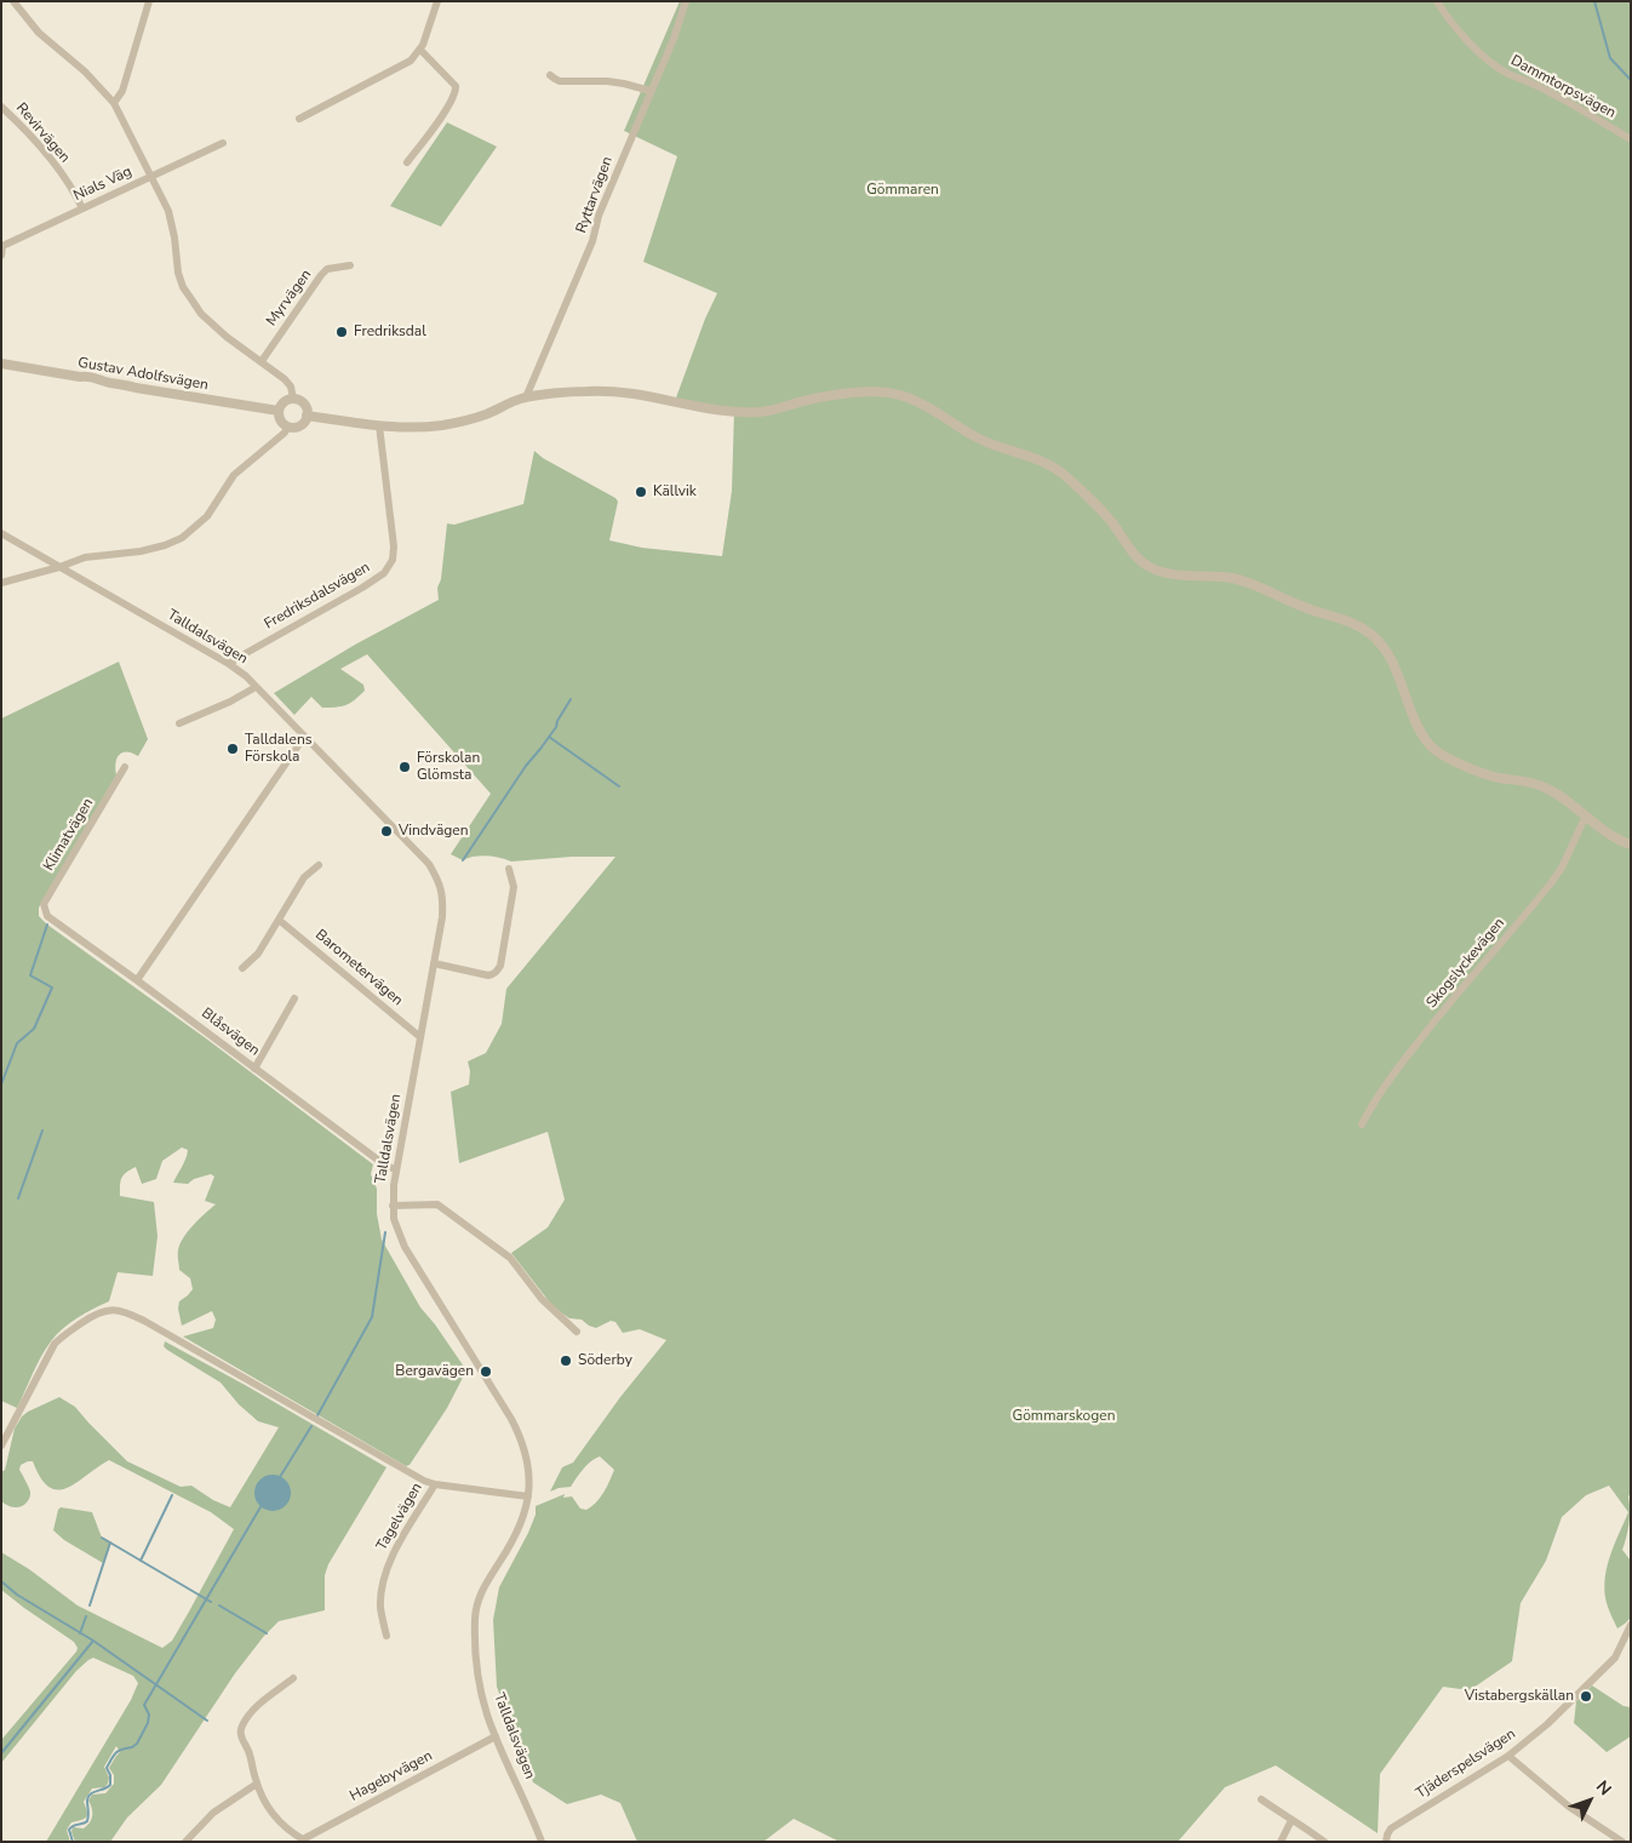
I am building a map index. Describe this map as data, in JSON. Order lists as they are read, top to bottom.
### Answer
{
  "streets": {
    "street": [
      "Dammtorpsvägen",
      "Revirvägen",
      "Nials Väg",
      "Ryttarvägen",
      "Myrvägen",
      "Gustav Adolfsvägen",
      "Fredriksdalsvägen",
      "Talldalsvägen",
      "Klimatvägen",
      "Skogslyckevägen",
      "Barometervägen",
      "Blåsvägen",
      "Tagelvägen",
      "Tjäderspelsvägen",
      "Hagebyvägen"
    ]
  },
  "crossings": [
    ["Revirvägen", "Nials Väg"],
    ["Fredriksdalsvägen", "Talldalsvägen"],
    ["Talldalsvägen", "Barometervägen"],
    ["Talldalsvägen", "Blåsvägen"],
    ["Talldalsvägen", "Hagebyvägen"],
    ["Klimatvägen", "Blåsvägen"]
  ],
  "parks": ["Gömmaren", "Gömmarskogen"],
  "places": [
    "Fredriksdal",
    "Källvik",
    "Talldalens Förskola",
    "Förskolan Glömsta",
    "Vindvägen",
    "Söderby",
    "Bergavägen",
    "Vistabergskällan"
  ],
  "north": "top right"
}
